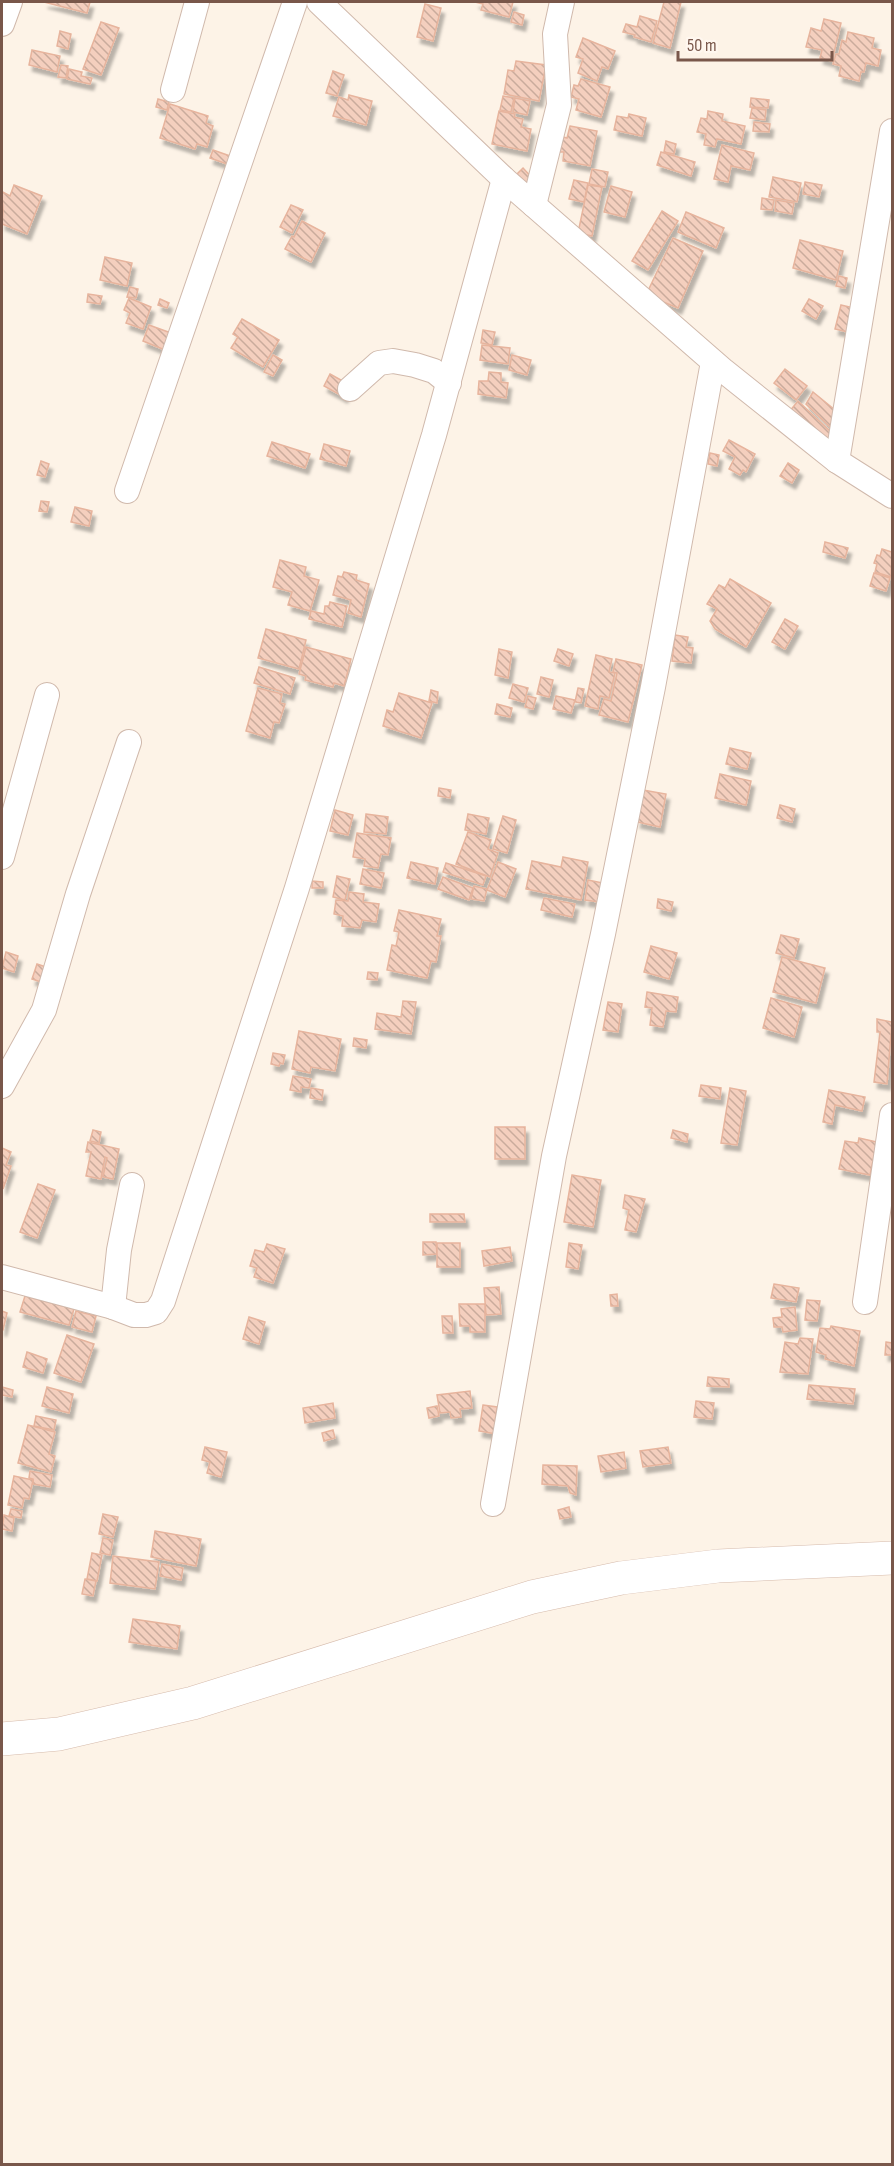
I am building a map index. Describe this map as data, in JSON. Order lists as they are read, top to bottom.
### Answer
{
  "scale_bar": "50 m"
}
